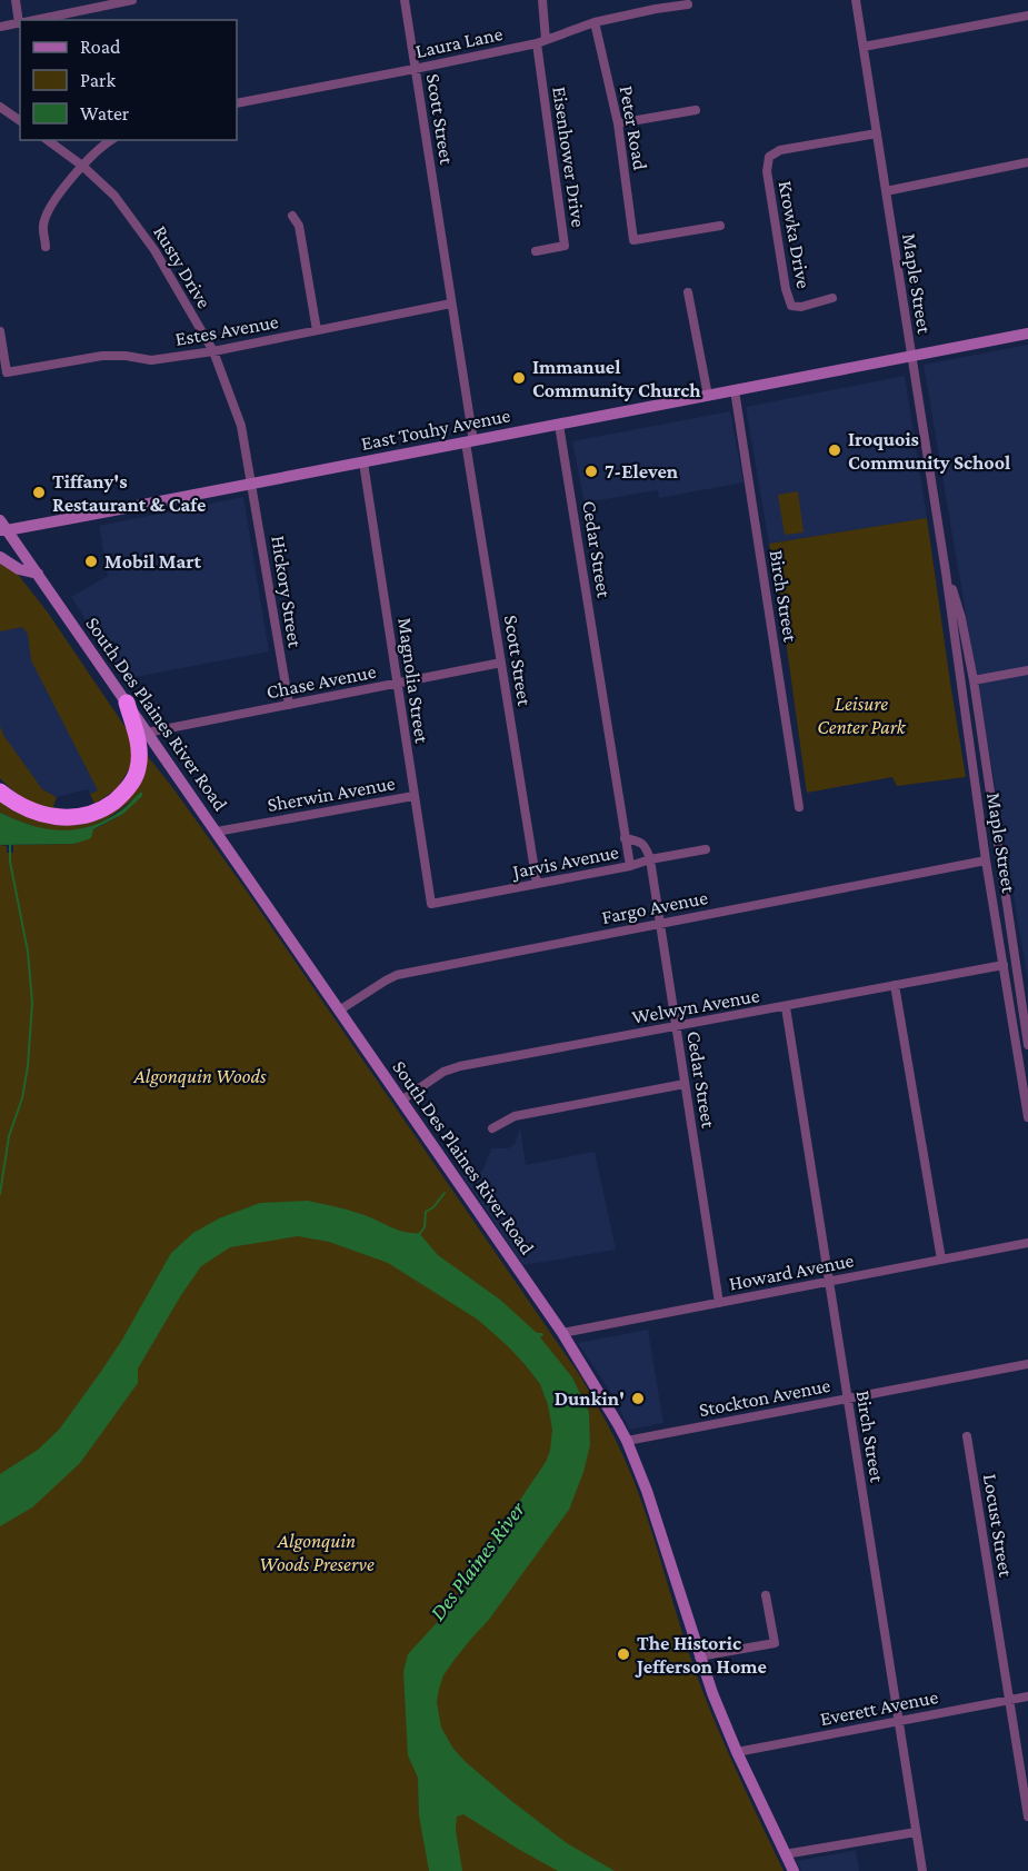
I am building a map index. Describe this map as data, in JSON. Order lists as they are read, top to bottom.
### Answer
{
  "streets": {
    "main road": ["East Touhy Avenue", "South Des Plaines River Road"],
    "street": [
      "Laura Lane",
      "Scott Street",
      "Peter Road",
      "Eisenhower Drive",
      "Krowka Drive",
      "Rusty Drive",
      "Maple Street",
      "Estes Avenue",
      "Cedar Street",
      "Hickory Street",
      "Birch Street",
      "Magnolia Street",
      "Chase Avenue",
      "Sherwin Avenue",
      "Jarvis Avenue",
      "Fargo Avenue",
      "Welwyn Avenue",
      "Howard Avenue",
      "Stockton Avenue",
      "Locust Street",
      "Everett Avenue"
    ]
  },
  "crossings": [
    ["Laura Lane", "Scott Street"],
    ["Laura Lane", "Peter Road"],
    ["Laura Lane", "Eisenhower Drive"],
    ["Scott Street", "Estes Avenue"],
    ["Scott Street", "East Touhy Avenue"],
    ["Scott Street", "Chase Avenue"],
    ["Scott Street", "Jarvis Avenue"],
    ["Krowka Drive", "Maple Street"],
    ["Rusty Drive", "Estes Avenue"],
    ["Rusty Drive", "East Touhy Avenue"],
    ["Rusty Drive", "Hickory Street"],
    ["Maple Street", "East Touhy Avenue"],
    ["Maple Street", "Fargo Avenue"],
    ["Maple Street", "Welwyn Avenue"],
    ["East Touhy Avenue", "Cedar Street"],
    ["East Touhy Avenue", "Hickory Street"],
    ["East Touhy Avenue", "Birch Street"],
    ["East Touhy Avenue", "Magnolia Street"],
    ["East Touhy Avenue", "South Des Plaines River Road"],
    ["Cedar Street", "Jarvis Avenue"],
    ["Cedar Street", "Fargo Avenue"],
    ["Cedar Street", "Welwyn Avenue"],
    ["Cedar Street", "Howard Avenue"],
    ["Hickory Street", "Chase Avenue"],
    ["Birch Street", "Welwyn Avenue"],
    ["Birch Street", "Howard Avenue"],
    ["Birch Street", "Stockton Avenue"],
    ["Birch Street", "Everett Avenue"],
    ["Magnolia Street", "Chase Avenue"],
    ["Magnolia Street", "Sherwin Avenue"],
    ["Magnolia Street", "Jarvis Avenue"],
    ["Chase Avenue", "South Des Plaines River Road"],
    ["South Des Plaines River Road", "Sherwin Avenue"],
    ["South Des Plaines River Road", "Fargo Avenue"],
    ["South Des Plaines River Road", "Welwyn Avenue"],
    ["South Des Plaines River Road", "Howard Avenue"],
    ["South Des Plaines River Road", "Stockton Avenue"],
    ["South Des Plaines River Road", "Everett Avenue"],
    ["Locust Street", "Everett Avenue"]
  ],
  "water": ["Des Plaines River"],
  "parks": ["Leisure Center Park", "Algonquin Woods", "Algonquin Woods Preserve"],
  "places": [
    "Immanuel Community Church",
    "Iroquois Community School",
    "7-Eleven",
    "Tiffany's Restaurant & Cafe",
    "Mobil Mart",
    "Dunkin'",
    "The Historic Jefferson Home"
  ],
  "legend": ["Road", "Park", "Water"]
}
